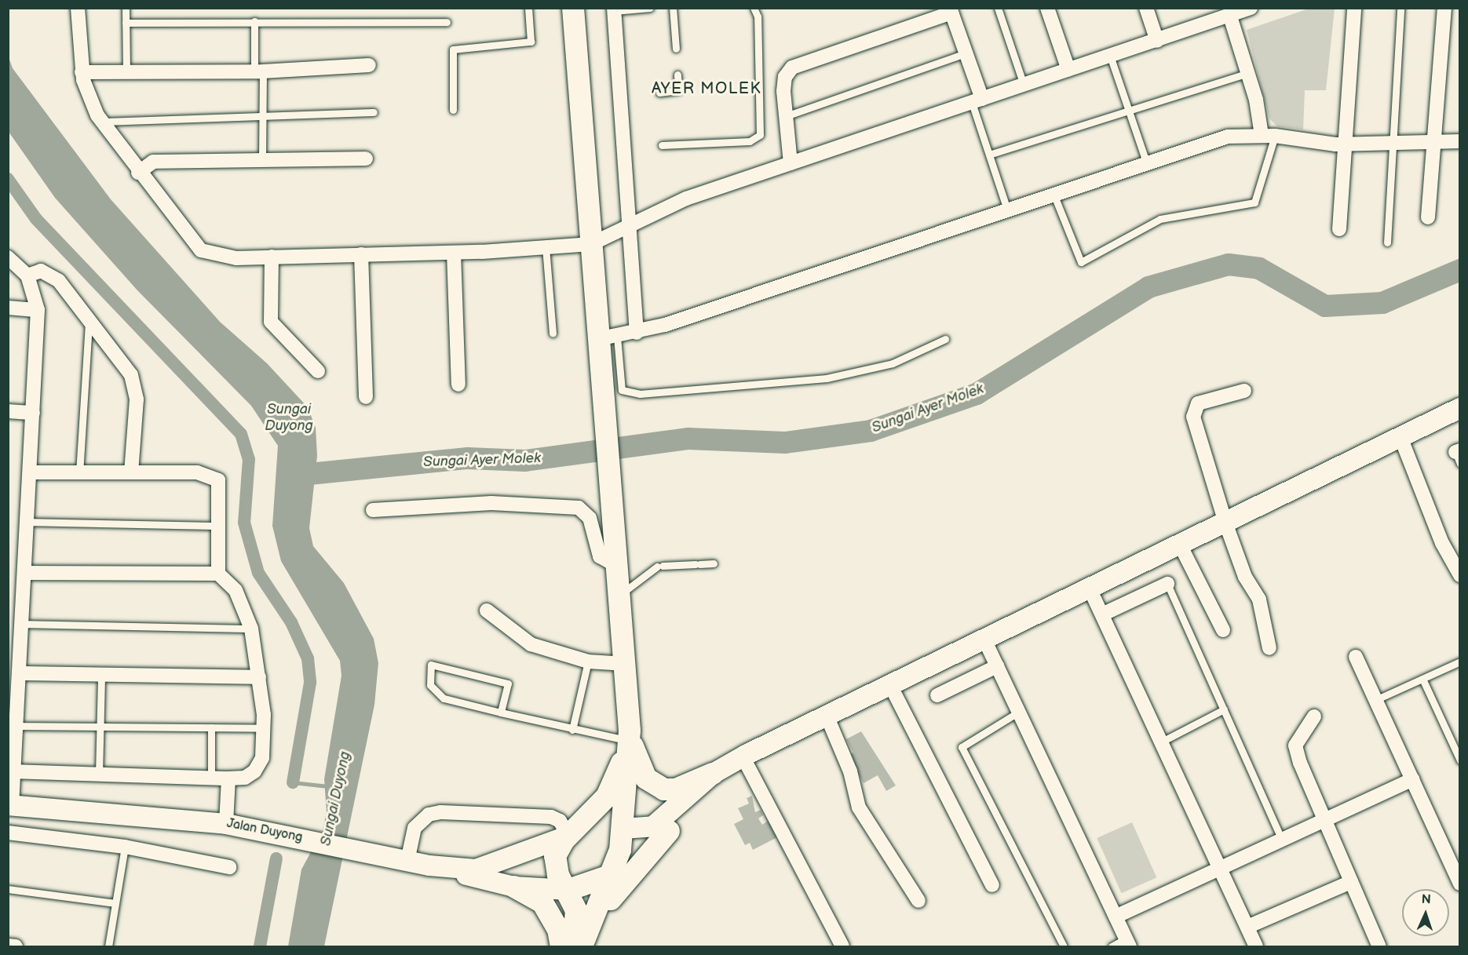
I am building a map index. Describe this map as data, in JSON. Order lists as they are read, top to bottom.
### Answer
{
  "streets": {
    "main road": ["Jalan Duyong"]
  },
  "districts": ["AYER MOLEK"],
  "water": ["Sungai Ayer Molek", "Sungai Duyong"],
  "north": "top"
}
